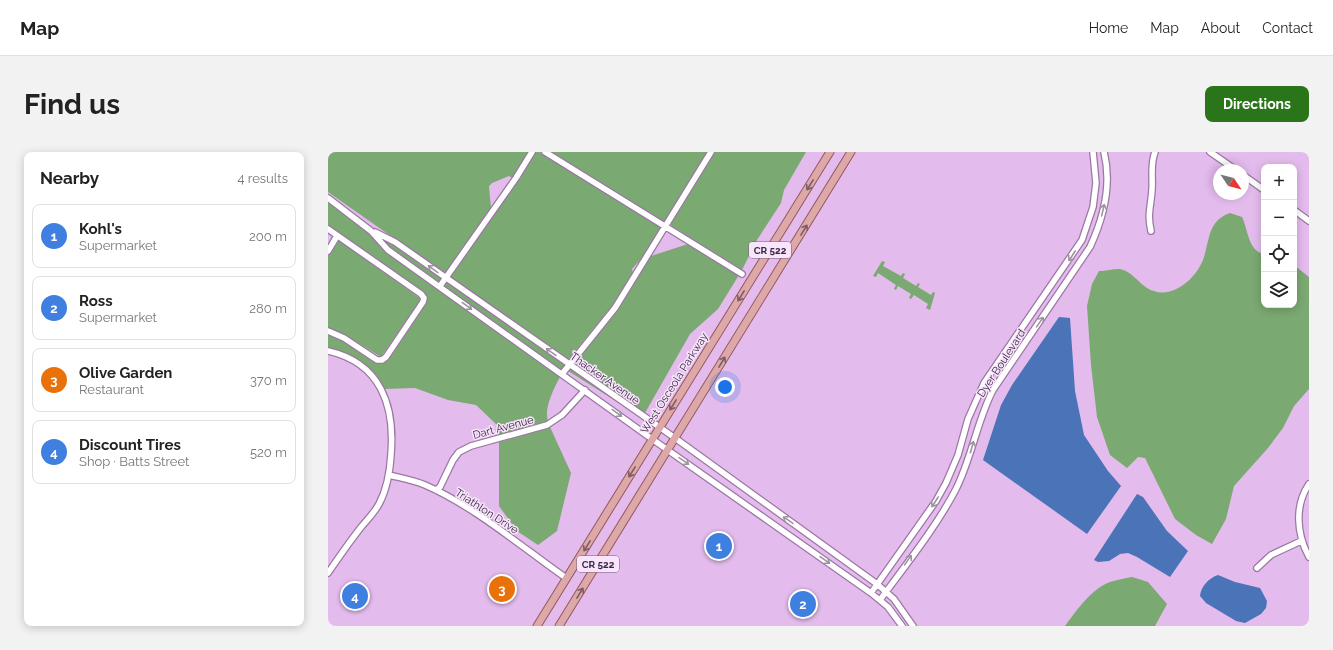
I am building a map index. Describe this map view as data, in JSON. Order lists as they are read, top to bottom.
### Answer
{
  "streets": {
    "main road": ["CR 522", "West Osceola Parkway"],
    "street": [
      "Dyer Boulevard",
      "Thacker Avenue",
      "Dart Avenue",
      "Triathlon Drive"
    ]
  },
  "crossings": [
    ["CR 522", "Thacker Avenue"],
    ["Dyer Boulevard", "Thacker Avenue"],
    ["Thacker Avenue", "West Osceola Parkway"],
    ["Thacker Avenue", "Dart Avenue"],
    ["West Osceola Parkway", "Triathlon Drive"],
    ["Dart Avenue", "Triathlon Drive"]
  ],
  "north": "bottom right",
  "page": {
    "header": "Map",
    "nav": [
      "Home",
      "Map",
      "About",
      "Contact"
    ],
    "buttons": "Directions",
    "title": "Find us",
    "heading": ["Nearby", "4 results"],
    "map_buttons": ["+", "−"],
    "list": [
      {
        "mark": "1",
        "name": "Kohl's",
        "note": "Supermarket",
        "value": "200 m"
      },
      {
        "mark": "2",
        "name": "Ross",
        "note": "Supermarket",
        "value": "280 m"
      },
      {
        "mark": "3",
        "name": "Olive Garden",
        "note": "Restaurant",
        "value": "370 m"
      },
      {
        "mark": "4",
        "name": "Discount Tires",
        "note": "Shop · Batts Street",
        "value": "520 m"
      }
    ],
    "pins": [
      "1",
      "3",
      "4",
      "2"
    ]
  }
}
